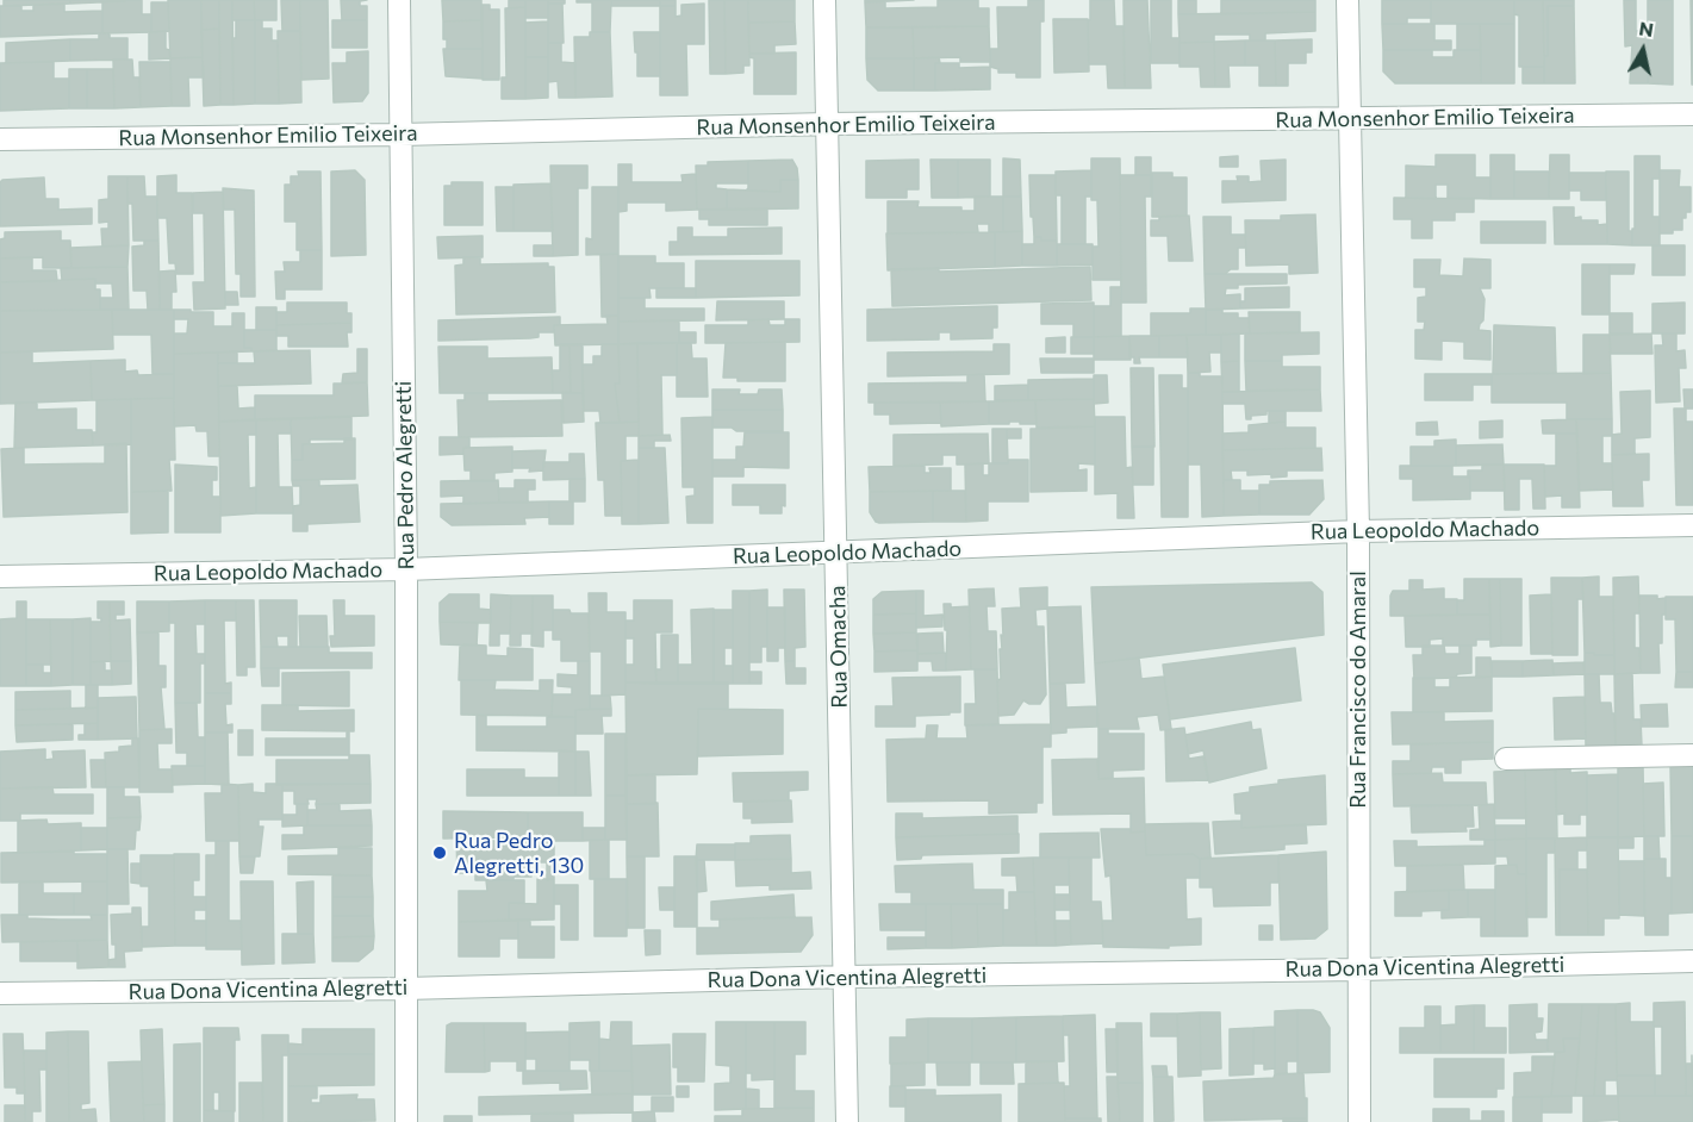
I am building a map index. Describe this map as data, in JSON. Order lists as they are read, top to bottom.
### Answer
{
  "streets": {
    "street": [
      "Rua Monsenhor Emilio Teixeira",
      "Rua Pedro Alegretti",
      "Rua Leopoldo Machado",
      "Rua Omacha",
      "Rua Francisco do Amaral",
      "Rua Dona Vicentina Alegretti"
    ]
  },
  "crossings": [
    ["Rua Monsenhor Emilio Teixeira", "Rua Pedro Alegretti"],
    ["Rua Monsenhor Emilio Teixeira", "Rua Omacha"],
    ["Rua Monsenhor Emilio Teixeira", "Rua Francisco do Amaral"],
    ["Rua Pedro Alegretti", "Rua Leopoldo Machado"],
    ["Rua Pedro Alegretti", "Rua Dona Vicentina Alegretti"],
    ["Rua Leopoldo Machado", "Rua Omacha"],
    ["Rua Leopoldo Machado", "Rua Francisco do Amaral"],
    ["Rua Omacha", "Rua Dona Vicentina Alegretti"],
    ["Rua Francisco do Amaral", "Rua Dona Vicentina Alegretti"]
  ],
  "places": ["Rua Pedro Alegretti, 130"],
  "north": "top"
}
